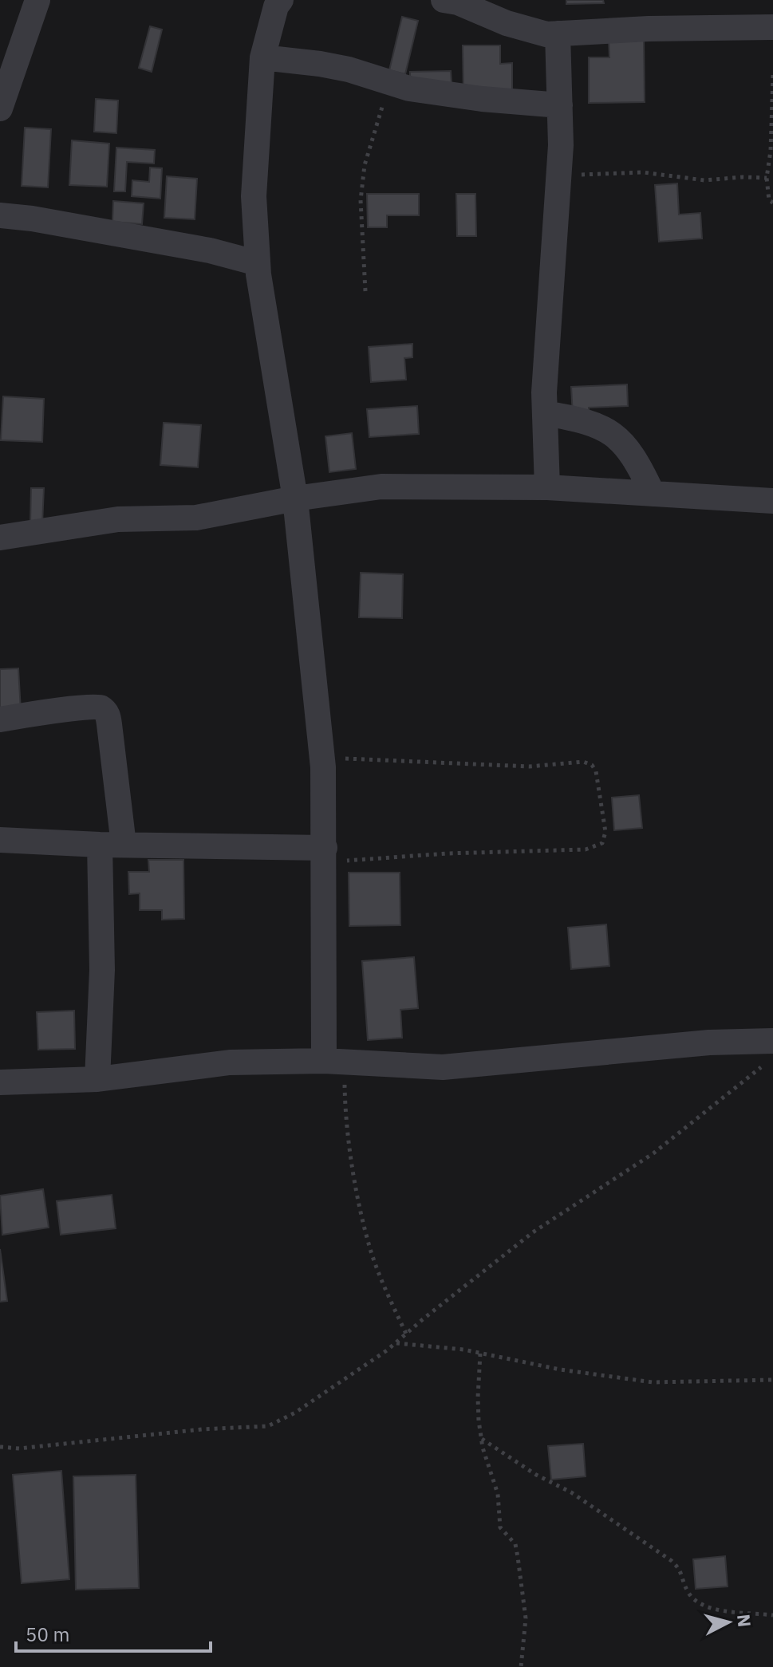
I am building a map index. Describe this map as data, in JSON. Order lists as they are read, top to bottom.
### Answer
{
  "scale_bar": "50 m",
  "north": "right"
}
